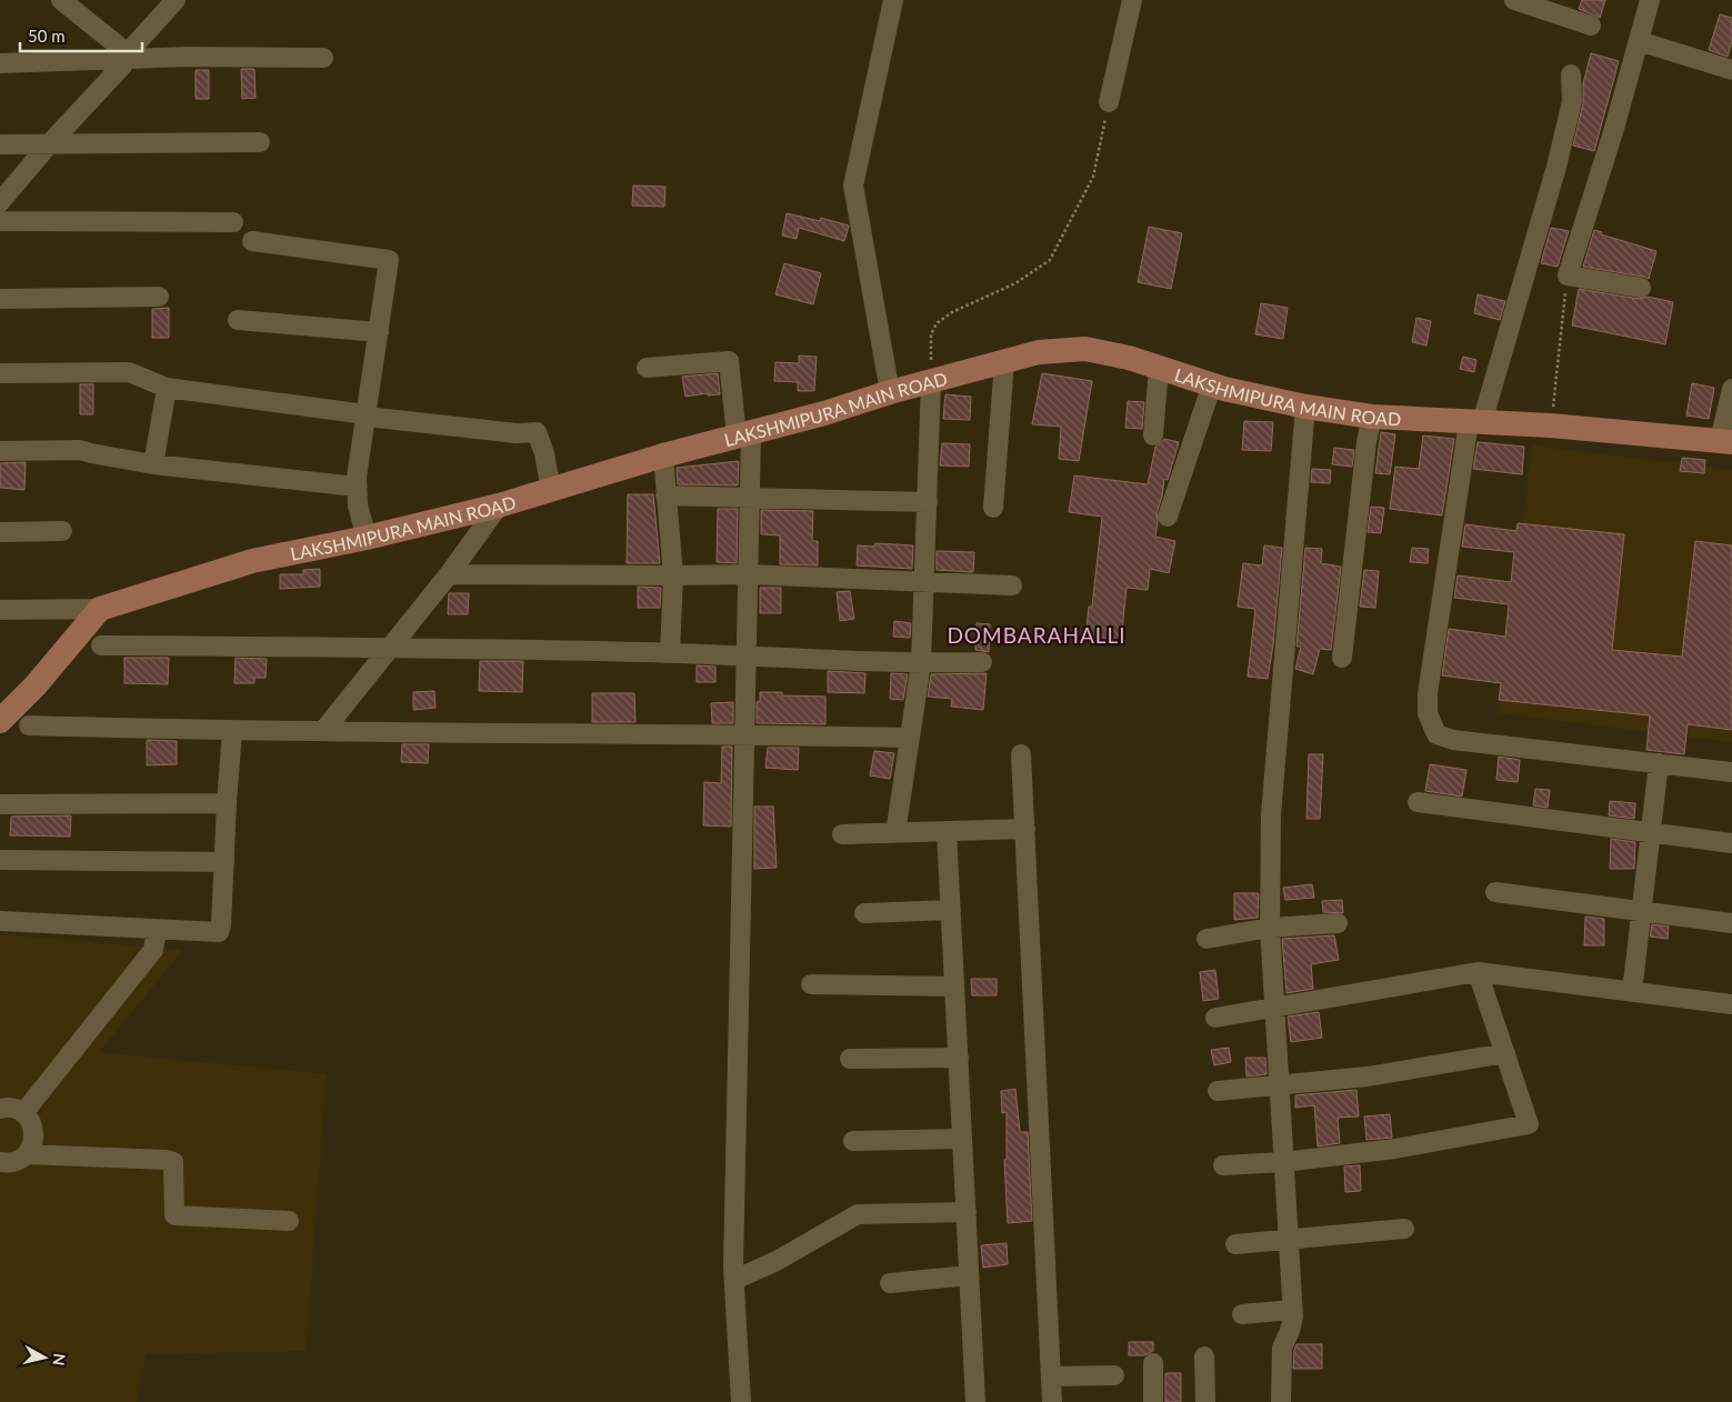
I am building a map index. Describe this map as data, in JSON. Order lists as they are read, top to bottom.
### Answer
{
  "streets": {
    "main road": ["LAKSHMIPURA MAIN ROAD"]
  },
  "districts": ["DOMBARAHALLI"],
  "scale_bar": "50 m",
  "north": "right"
}
